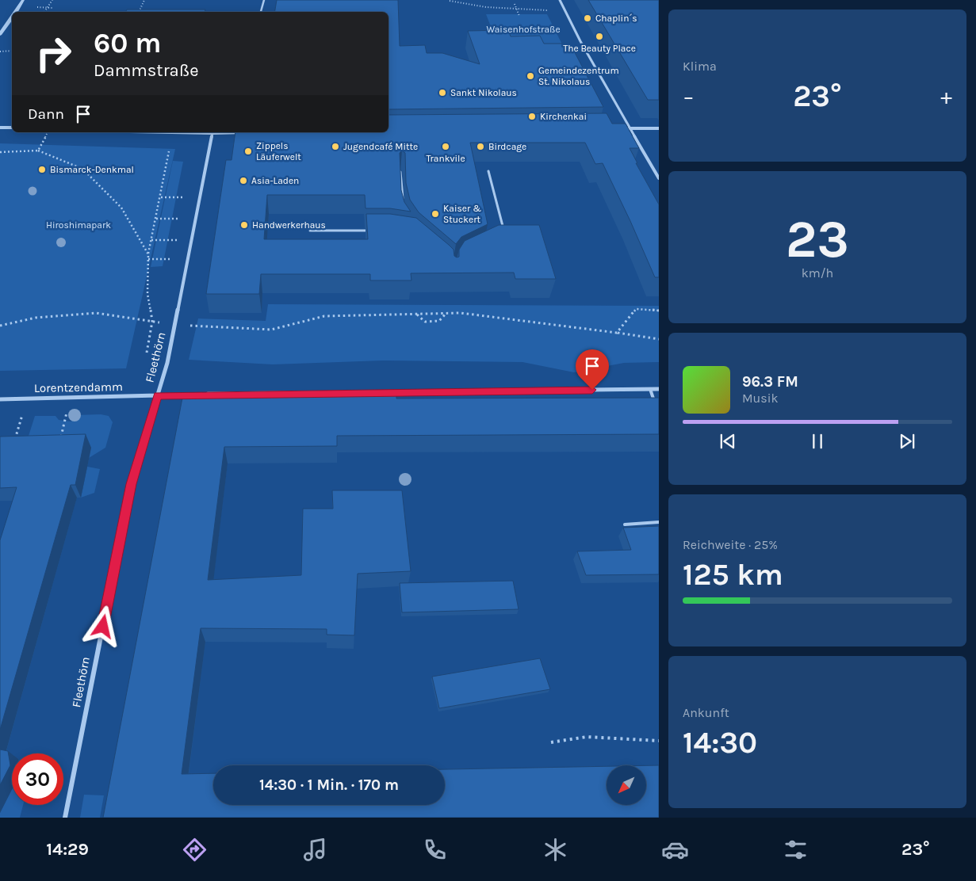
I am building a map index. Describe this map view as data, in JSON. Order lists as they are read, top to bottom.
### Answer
{
  "streets": {
    "street": ["Fleethörn", "Lorentzendamm"]
  },
  "crossings": [
    ["Fleethörn", "Lorentzendamm"]
  ],
  "parks": ["Waisenhofstraße", "Hiroshimapark"],
  "places": [
    "Chaplin´s",
    "The Beauty Place",
    "Gemeindezentrum St. Nikolaus",
    "Sankt Nikolaus",
    "Kirchenkai",
    "Jugendcafé Mitte",
    "Trankvile",
    "Birdcage",
    "Zippels Läuferwelt",
    "Bismarck-Denkmal",
    "Asia-Laden",
    "Kaiser & Stuckert",
    "Handwerkerhaus"
  ],
  "north": "bottom left",
  "page": {
    "tile": [
      "Klima",
      ["23", "km/h"],
      ["Reichweite · 25%", "125 km"],
      ["Ankunft", "14:30"]
    ],
    "turn": ["60 m", "Dammstraße"],
    "heat": ["−", "23°", "+"],
    "then": "Dann",
    "song": ["96.3 FM", "Musik"],
    "limit": "30",
    "trip": "14:30 · 1 Min. · 170 m",
    "tabs": ["14:29", "23°"]
  }
}
